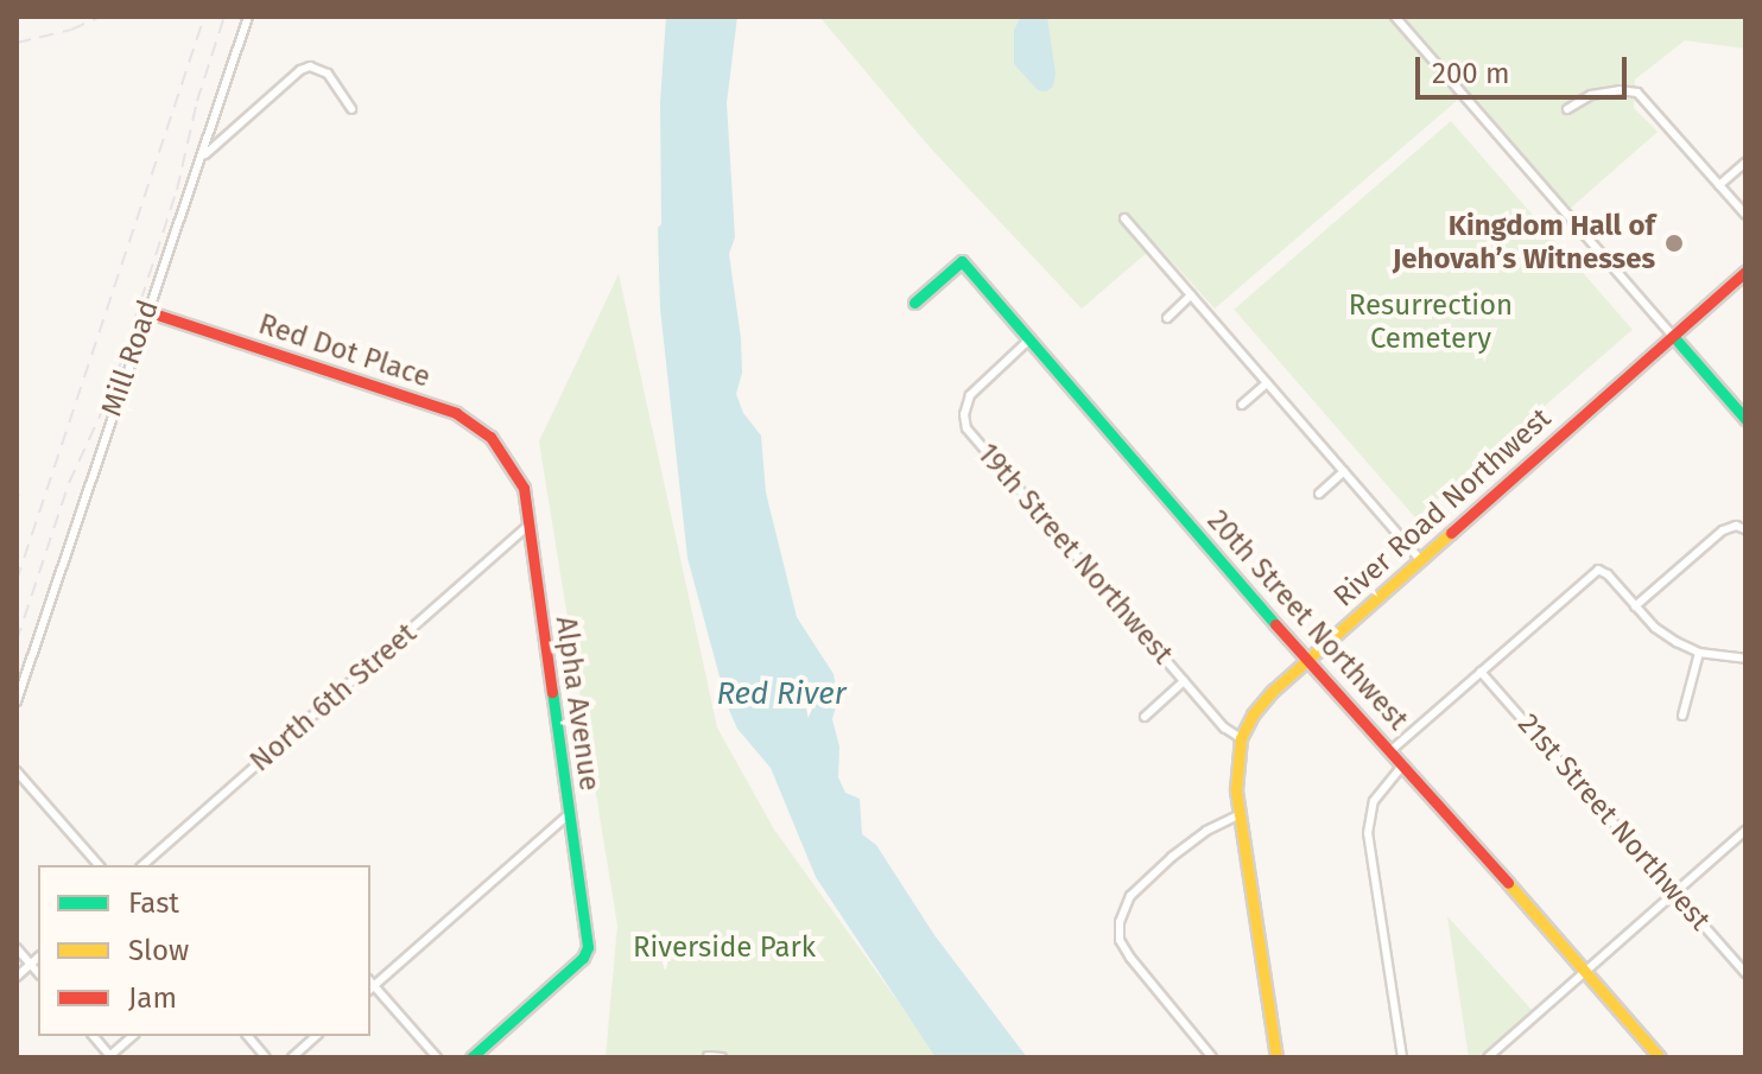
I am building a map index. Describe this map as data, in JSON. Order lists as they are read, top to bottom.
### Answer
{
  "streets": {
    "street": [
      "Red Dot Place",
      "Mill Road",
      "River Road Northwest",
      "19th Street Northwest",
      "20th Street Northwest",
      "North 6th Street",
      "Alpha Avenue",
      "21st Street Northwest"
    ]
  },
  "crossings": [
    ["Red Dot Place", "Mill Road"],
    ["Red Dot Place", "Alpha Avenue"],
    ["River Road Northwest", "19th Street Northwest"],
    ["River Road Northwest", "20th Street Northwest"],
    ["19th Street Northwest", "20th Street Northwest"],
    ["North 6th Street", "Alpha Avenue"]
  ],
  "water": ["Red River"],
  "parks": ["Resurrection Cemetery", "Riverside Park"],
  "places": ["Kingdom Hall of Jehovah’s Witnesses"],
  "legend": ["Fast", "Slow", "Jam"],
  "scale_bar": "200 m"
}
